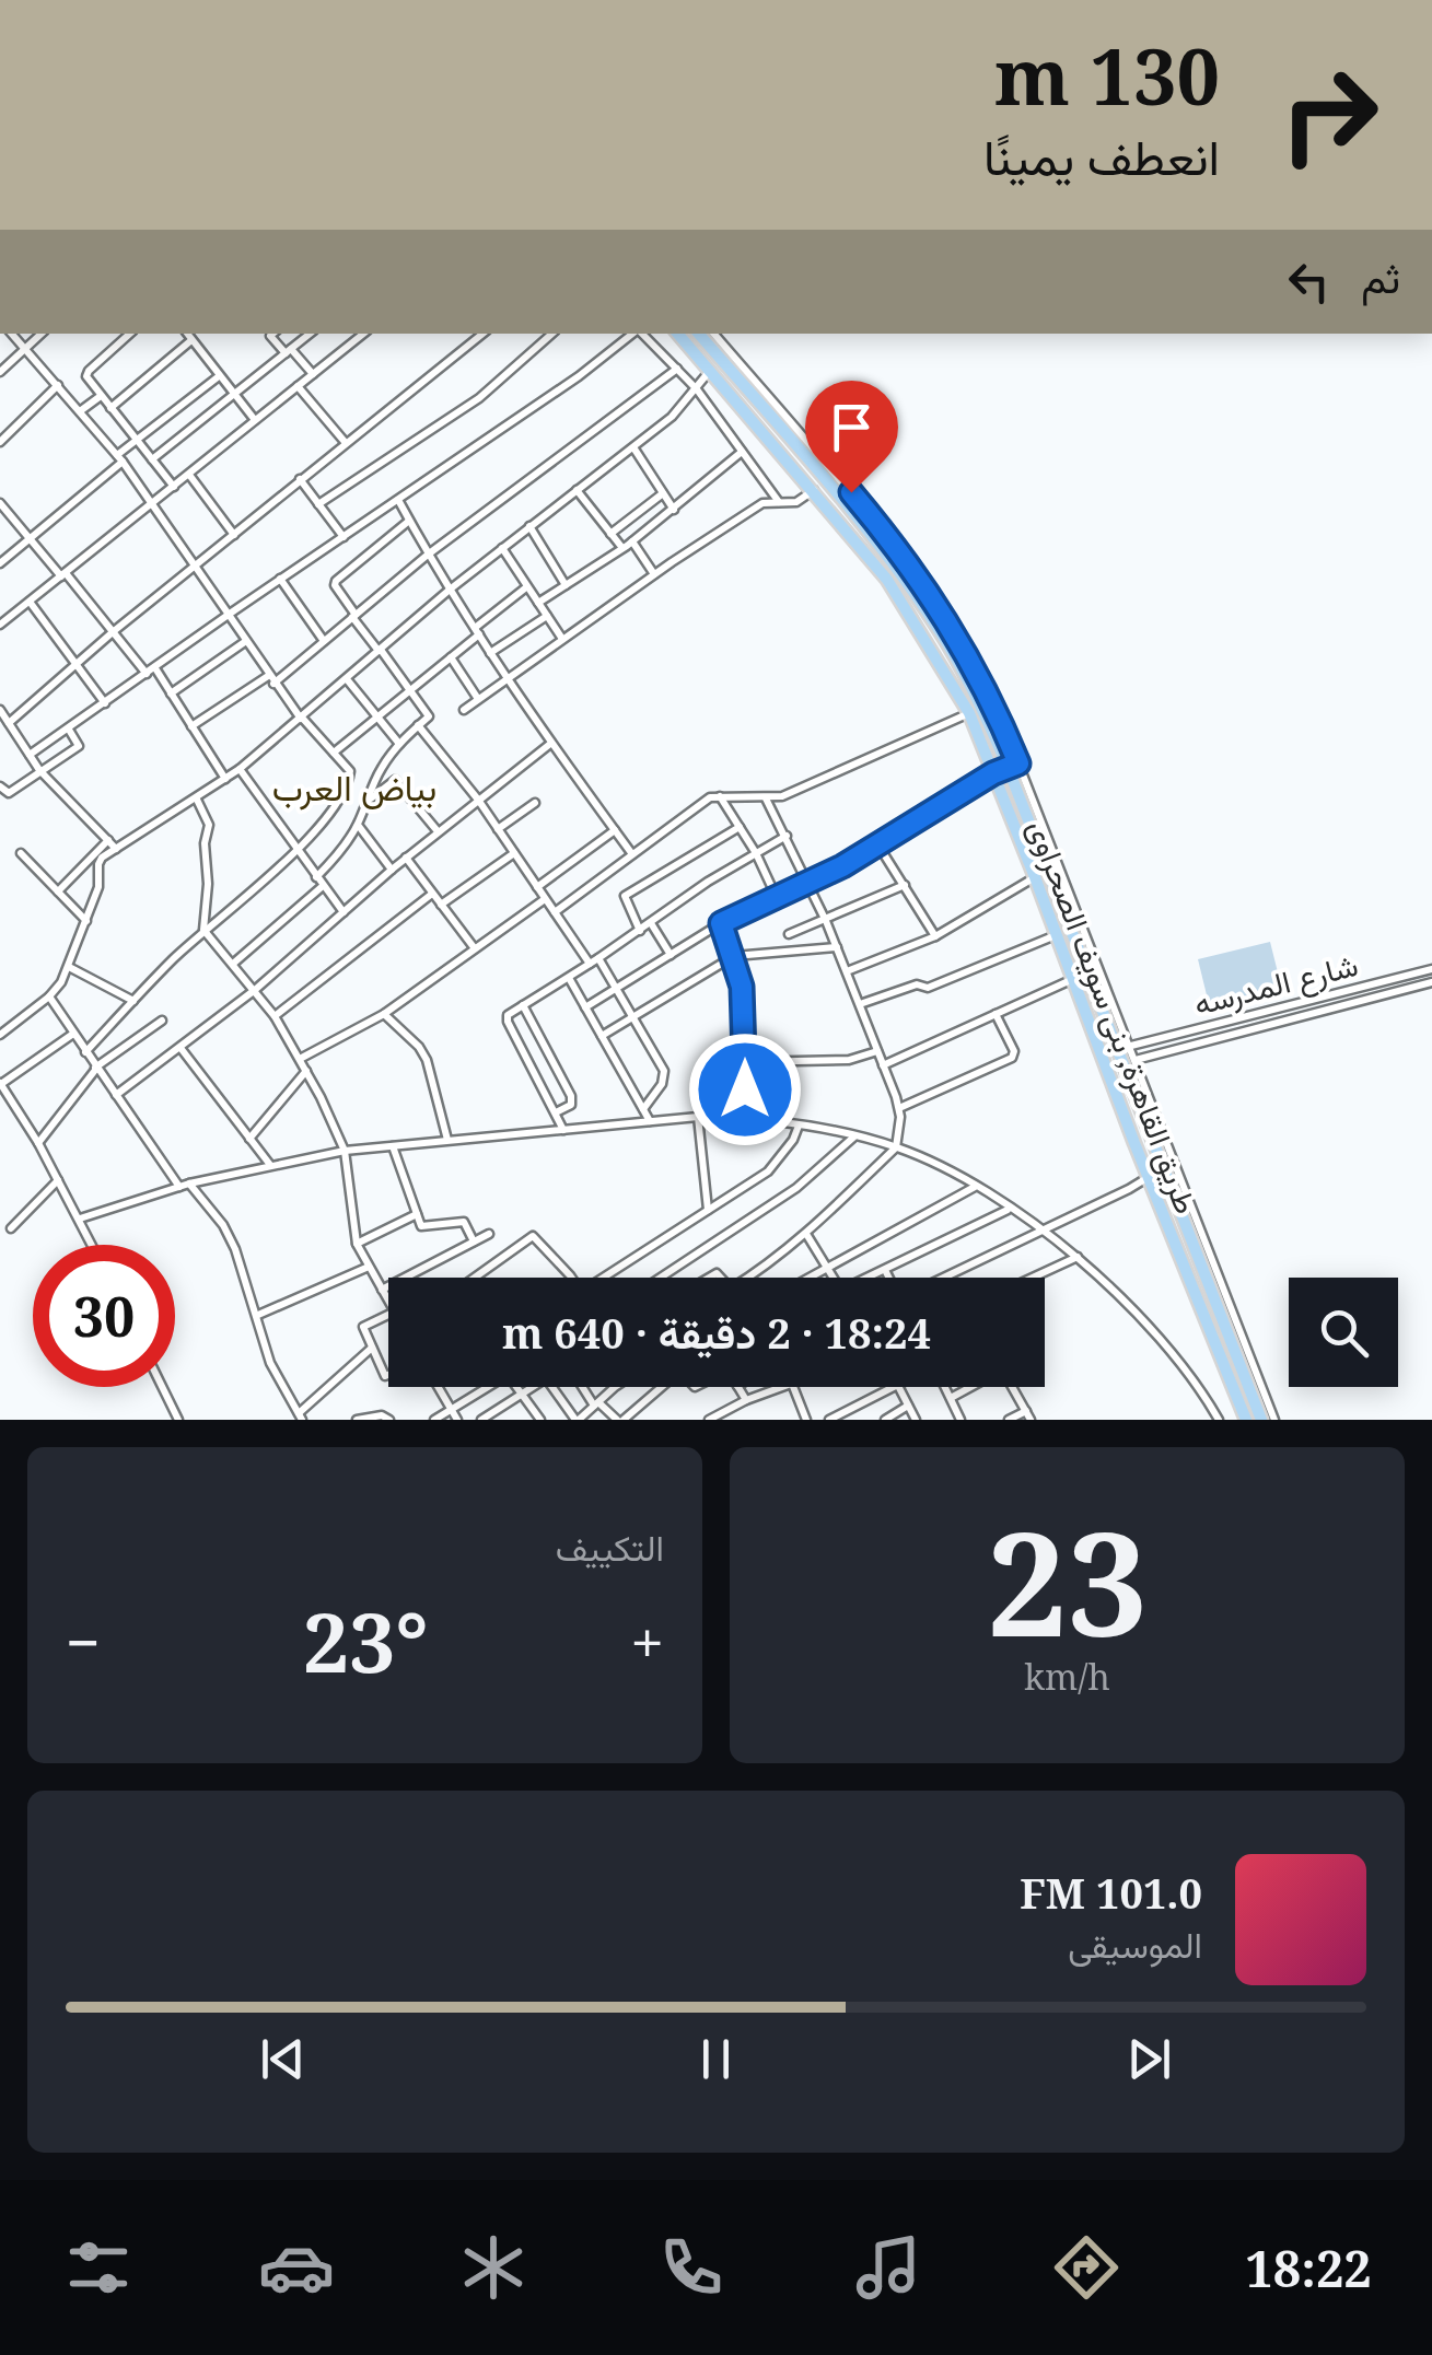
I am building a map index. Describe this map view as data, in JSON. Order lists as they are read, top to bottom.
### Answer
{
  "streets": {
    "main road": ["طريق القاهرة, بنى سويف الصحراوى"],
    "street": ["شارع المدرسه"]
  },
  "districts": ["بياض العرب"],
  "page": {
    "turn": ["130 m", "انعطف يمينًا"],
    "then": "ثم",
    "limit": "30",
    "trip": "18:24 · 2 دقيقة · 640 m",
    "tile": [
      ["23", "km/h"],
      "التكييف"
    ],
    "heat": ["−", "23°", "+"],
    "song": ["101.0 FM", "الموسيقى"],
    "tabs": "18:22"
  }
}
